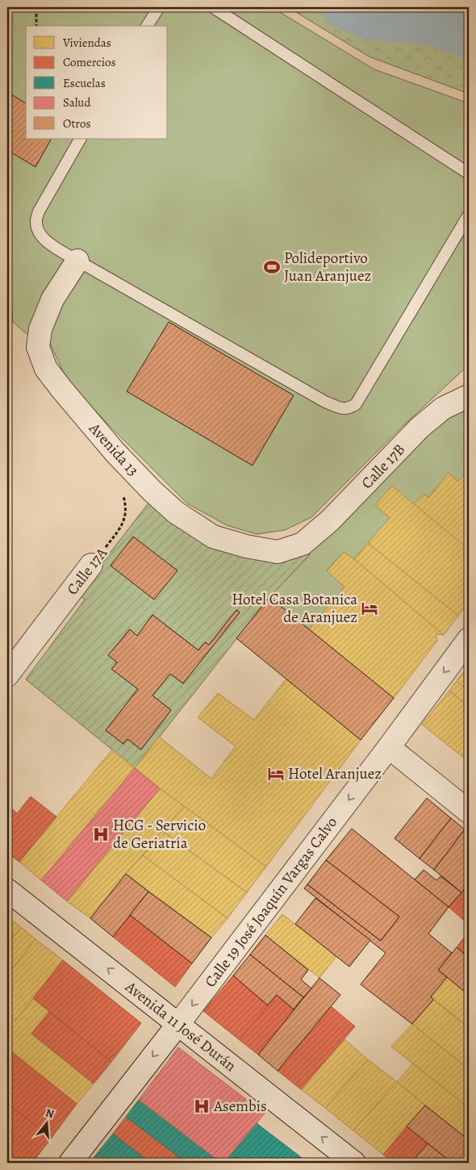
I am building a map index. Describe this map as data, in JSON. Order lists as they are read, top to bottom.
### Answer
{
  "streets": {
    "street": [
      "Avenida 13",
      "Calle 17B",
      "Calle 17A",
      "Calle 19 José Joaquín Vargas Calvo",
      "Avenida 11 José Durán"
    ]
  },
  "crossings": [
    ["Avenida 13", "Calle 17B"],
    ["Calle 19 José Joaquín Vargas Calvo", "Avenida 11 José Durán"]
  ],
  "one_way": ["Calle 19 José Joaquín Vargas Calvo", "Avenida 11 José Durán"],
  "places": {
    "sports": ["Polideportivo Juan Aranjuez"],
    "hotel": ["Hotel Casa Botanica de Aranjuez", "Hotel Aranjuez"],
    "hospital": ["HCG - Servicio de Geriatría", "Asembis"]
  },
  "legend": [
    "Viviendas",
    "Comercios",
    "Escuelas",
    "Salud",
    "Otros"
  ],
  "north": "top"
}
